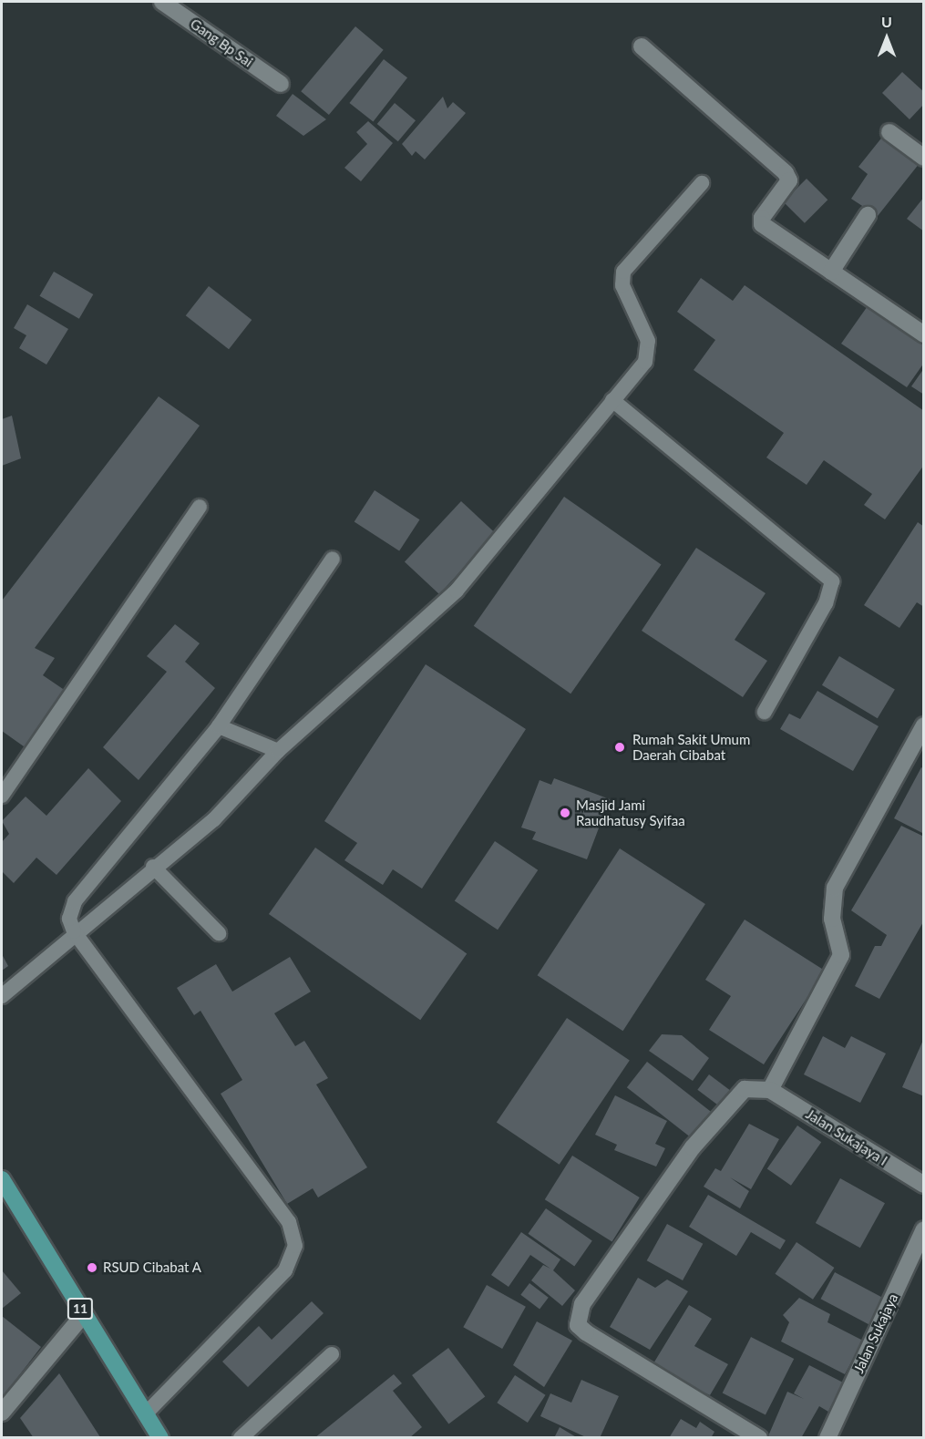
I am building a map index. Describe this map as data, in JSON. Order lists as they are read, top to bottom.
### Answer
{
  "streets": {
    "highway": ["11"],
    "street": ["Gang Bp Sai", "Jalan Sukajaya I", "Jalan Sukajaya"]
  },
  "places": ["Rumah Sakit Umum Daerah Cibabat", "Masjid Jami Raudhatusy Syifaa", "RSUD Cibabat A"],
  "north": "top"
}
